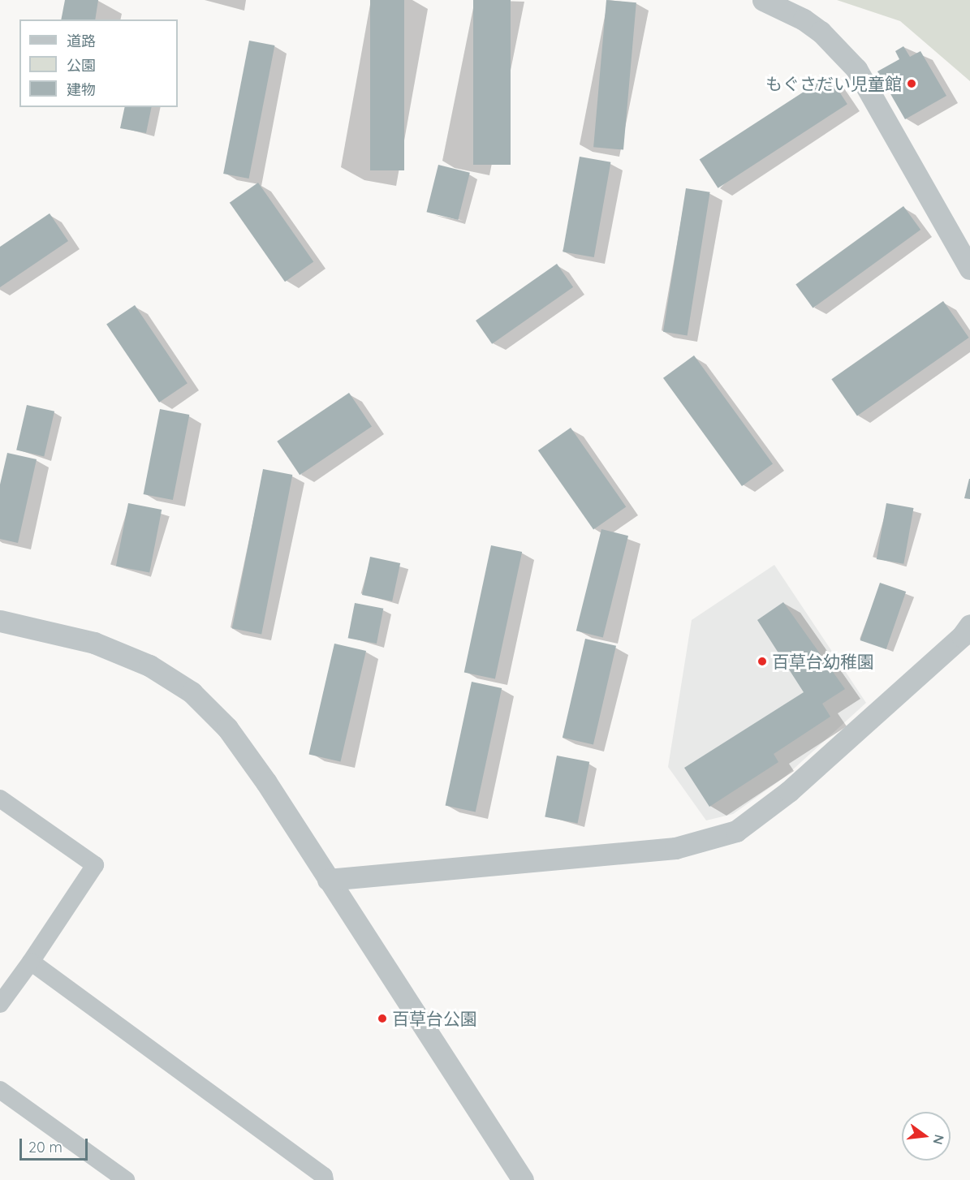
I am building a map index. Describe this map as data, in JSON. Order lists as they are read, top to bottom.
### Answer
{
  "places": ["もぐさだい児童館", "百草台幼稚園", "百草台公園"],
  "legend": ["道路", "公園", "建物"],
  "scale_bar": "20 m",
  "north": "right"
}
